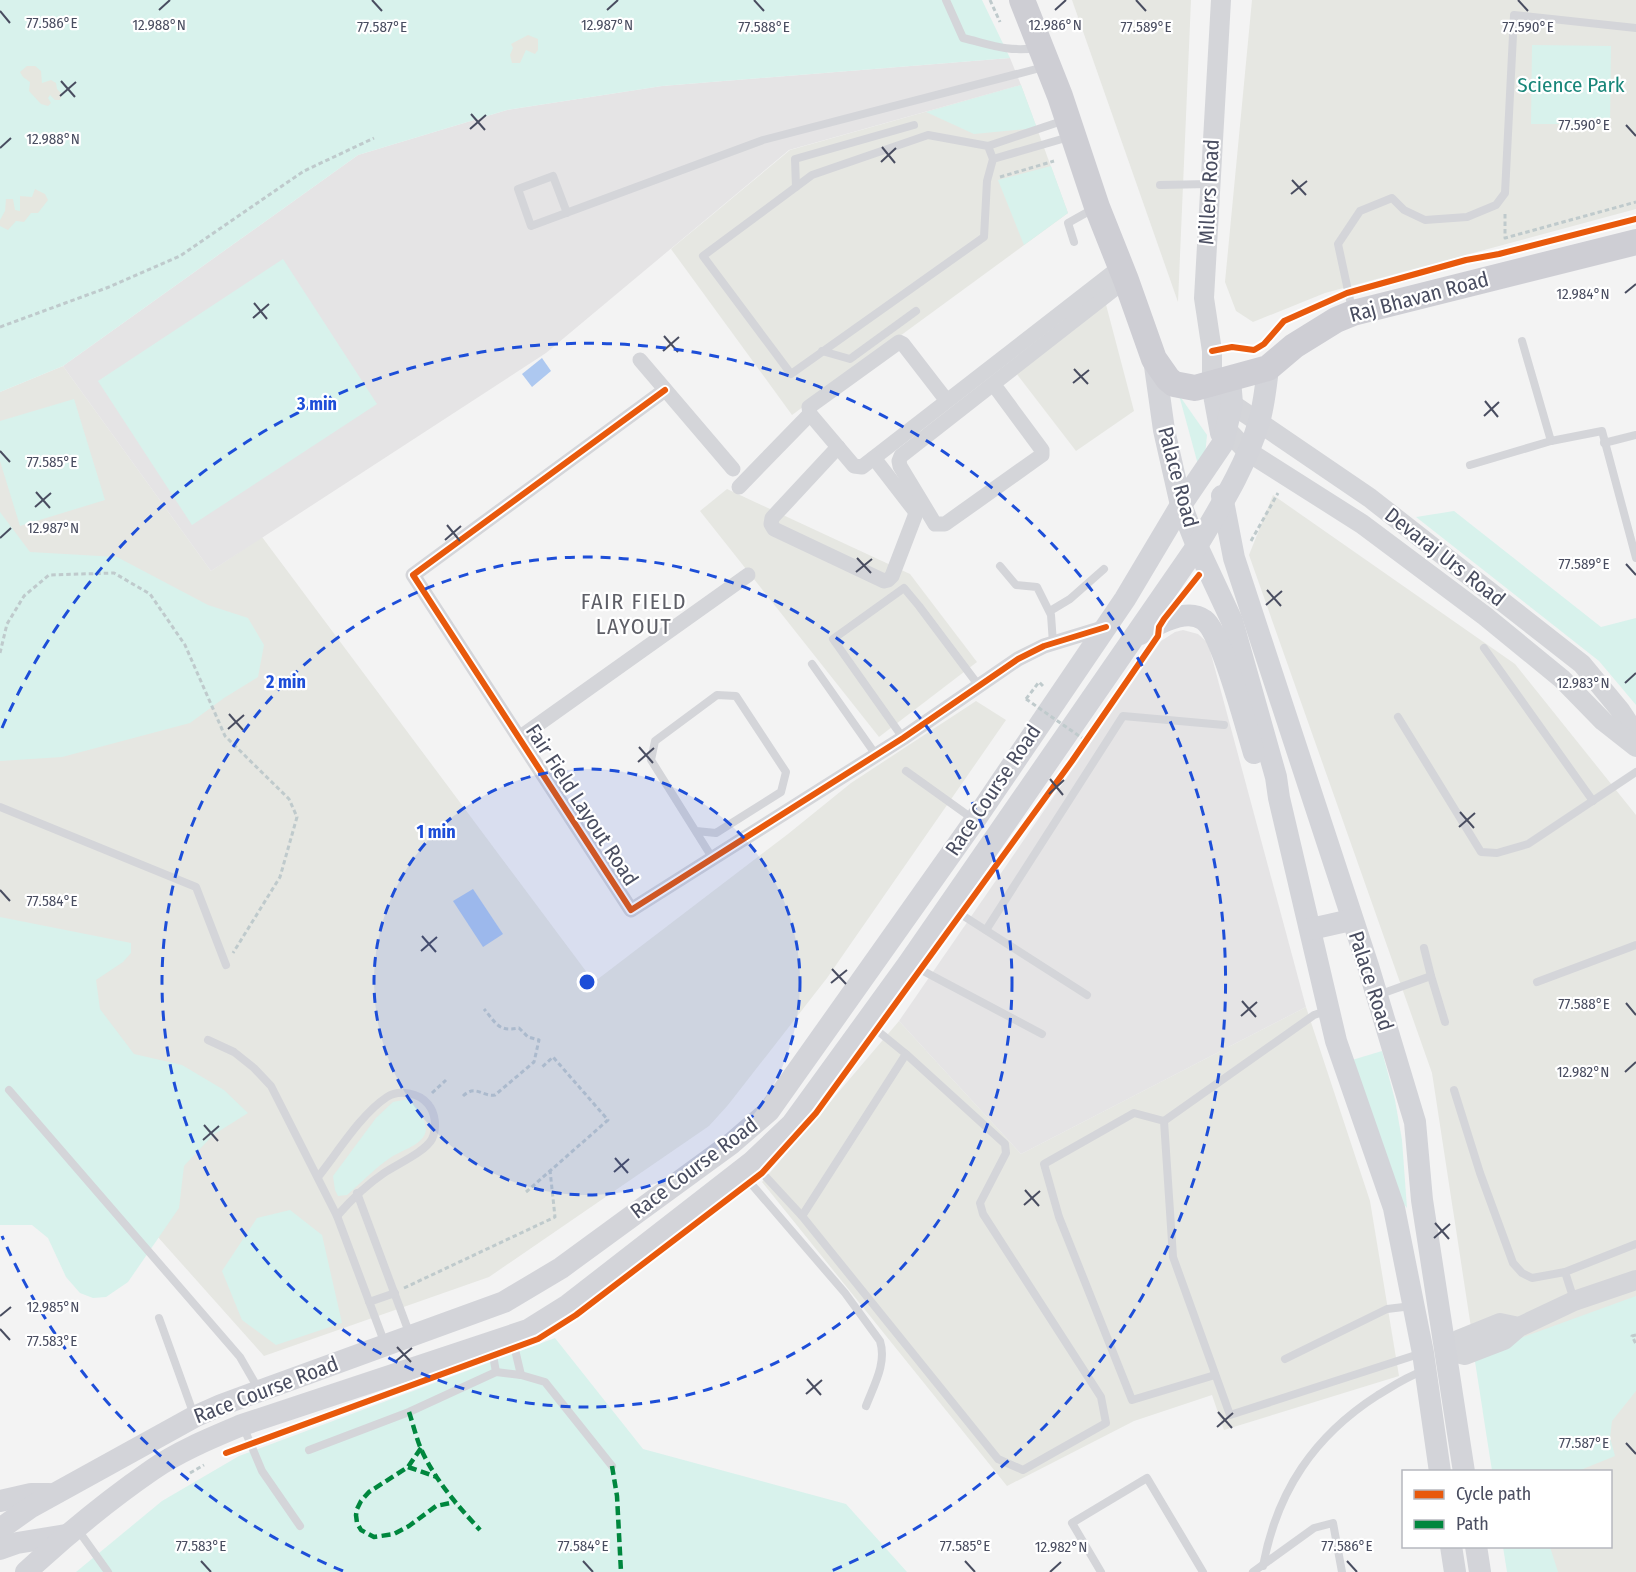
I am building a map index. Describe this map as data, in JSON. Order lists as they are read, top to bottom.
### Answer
{
  "streets": {
    "main road": ["Raj Bhavan Road", "Palace Road", "Race Course Road"],
    "street": ["Millers Road", "Devaraj Urs Road", "Fair Field Layout Road"]
  },
  "crossings": [
    ["Millers Road", "Palace Road"],
    ["Millers Road", "Devaraj Urs Road"],
    ["Raj Bhavan Road", "Palace Road"],
    ["Palace Road", "Devaraj Urs Road"],
    ["Palace Road", "Race Course Road"],
    ["Devaraj Urs Road", "Race Course Road"],
    ["Race Course Road", "Fair Field Layout Road"]
  ],
  "districts": ["FAIR FIELD LAYOUT"],
  "parks": ["Science Park"],
  "legend": ["Cycle path", "Path"],
  "coordinates": [
    "77.586°E",
    "12.986°N",
    "12.988°N",
    "12.987°N",
    "77.589°E",
    "77.587°E",
    "77.588°E",
    "77.590°E",
    "12.984°N",
    "77.585°E",
    "12.983°N",
    "77.584°E",
    "12.982°N",
    "12.985°N",
    "77.583°E"
  ],
  "rings": ["3 min", "2 min", "1 min"]
}
